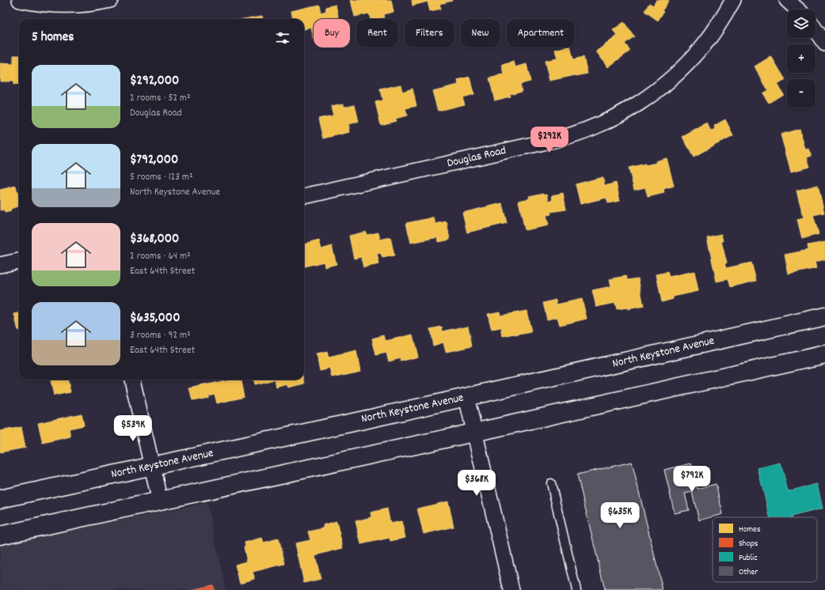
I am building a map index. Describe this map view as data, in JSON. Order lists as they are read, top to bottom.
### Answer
{
  "streets": {
    "main road": ["North Keystone Avenue"],
    "street": ["Douglas Road"]
  },
  "legend": [
    "Homes",
    "Shops",
    "Public",
    "Other"
  ],
  "page": {
    "map_buttons": ["+", "−"],
    "chip": [
      "Buy",
      "Rent",
      "Filters",
      "New",
      "Apartment"
    ],
    "heading": "5 homes",
    "list": [
      {
        "name": "$292,000",
        "note": "2 rooms · 52 m² · Douglas Road"
      },
      {
        "name": "$792,000",
        "note": "5 rooms · 123 m² · North Keystone Avenue"
      },
      {
        "name": "$368,000",
        "note": "2 rooms · 64 m² · East 64th Street"
      },
      {
        "name": "$635,000",
        "note": "3 rooms · 92 m² · East 64th Street"
      }
    ],
    "price": [
      "$292K",
      "$539K",
      "$792K",
      "$368K",
      "$635K"
    ]
  }
}
